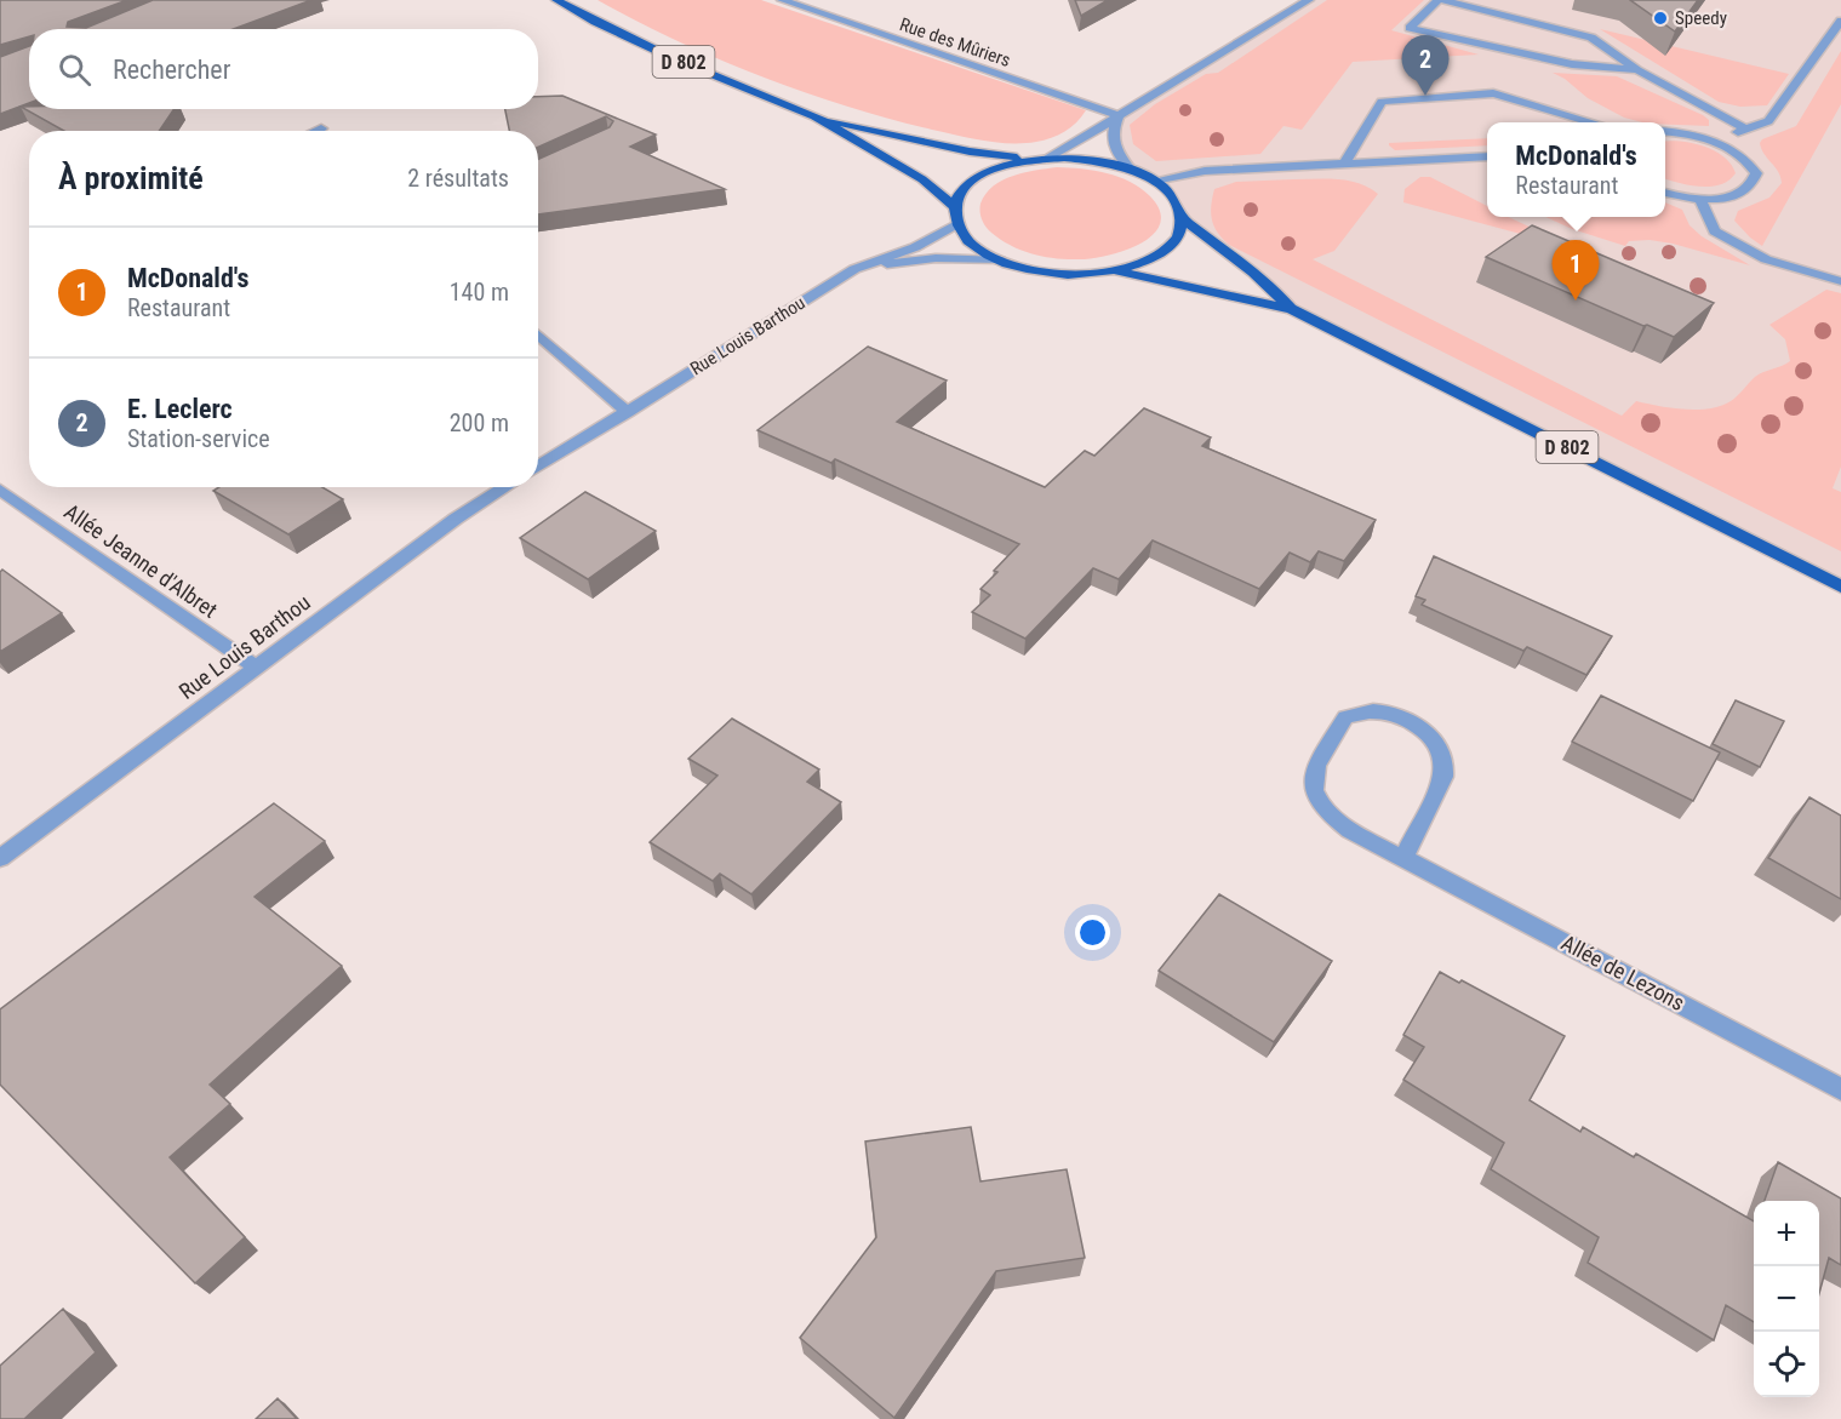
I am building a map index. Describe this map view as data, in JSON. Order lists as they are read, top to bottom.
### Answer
{
  "streets": {
    "main road": ["D 802"],
    "street": [
      "Rue des Mûriers",
      "Rue Louis Barthou",
      "Allée Jeanne d'Albret",
      "Allée de Lezons"
    ]
  },
  "crossings": [
    ["Rue Louis Barthou", "Allée Jeanne d'Albret"]
  ],
  "places": ["Speedy"],
  "page": {
    "search": "Rechercher",
    "pins": ["2", "1"],
    "popup": ["McDonald's", "Restaurant"],
    "heading": ["À proximité", "2 résultats"],
    "list": [
      {
        "mark": "1",
        "name": "McDonald's",
        "note": "Restaurant",
        "value": "140 m"
      },
      {
        "mark": "2",
        "name": "E. Leclerc",
        "note": "Station-service",
        "value": "200 m"
      }
    ],
    "map_buttons": ["+", "−"]
  }
}
